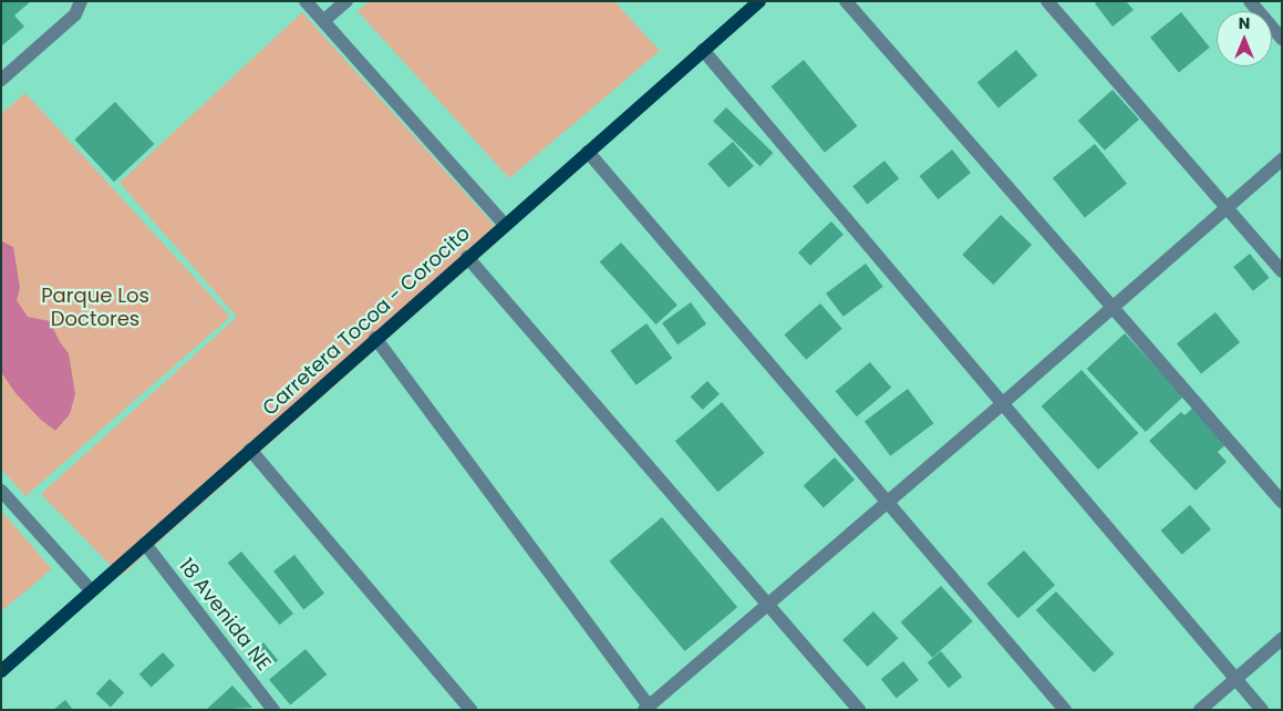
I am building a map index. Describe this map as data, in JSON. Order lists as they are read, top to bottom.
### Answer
{
  "streets": {
    "main road": ["Carretera Tocoa - Corocito"],
    "street": ["18 Avenida NE"]
  },
  "crossings": [
    ["Carretera Tocoa - Corocito", "18 Avenida NE"]
  ],
  "parks": ["Parque Los Doctores"],
  "north": "top"
}
